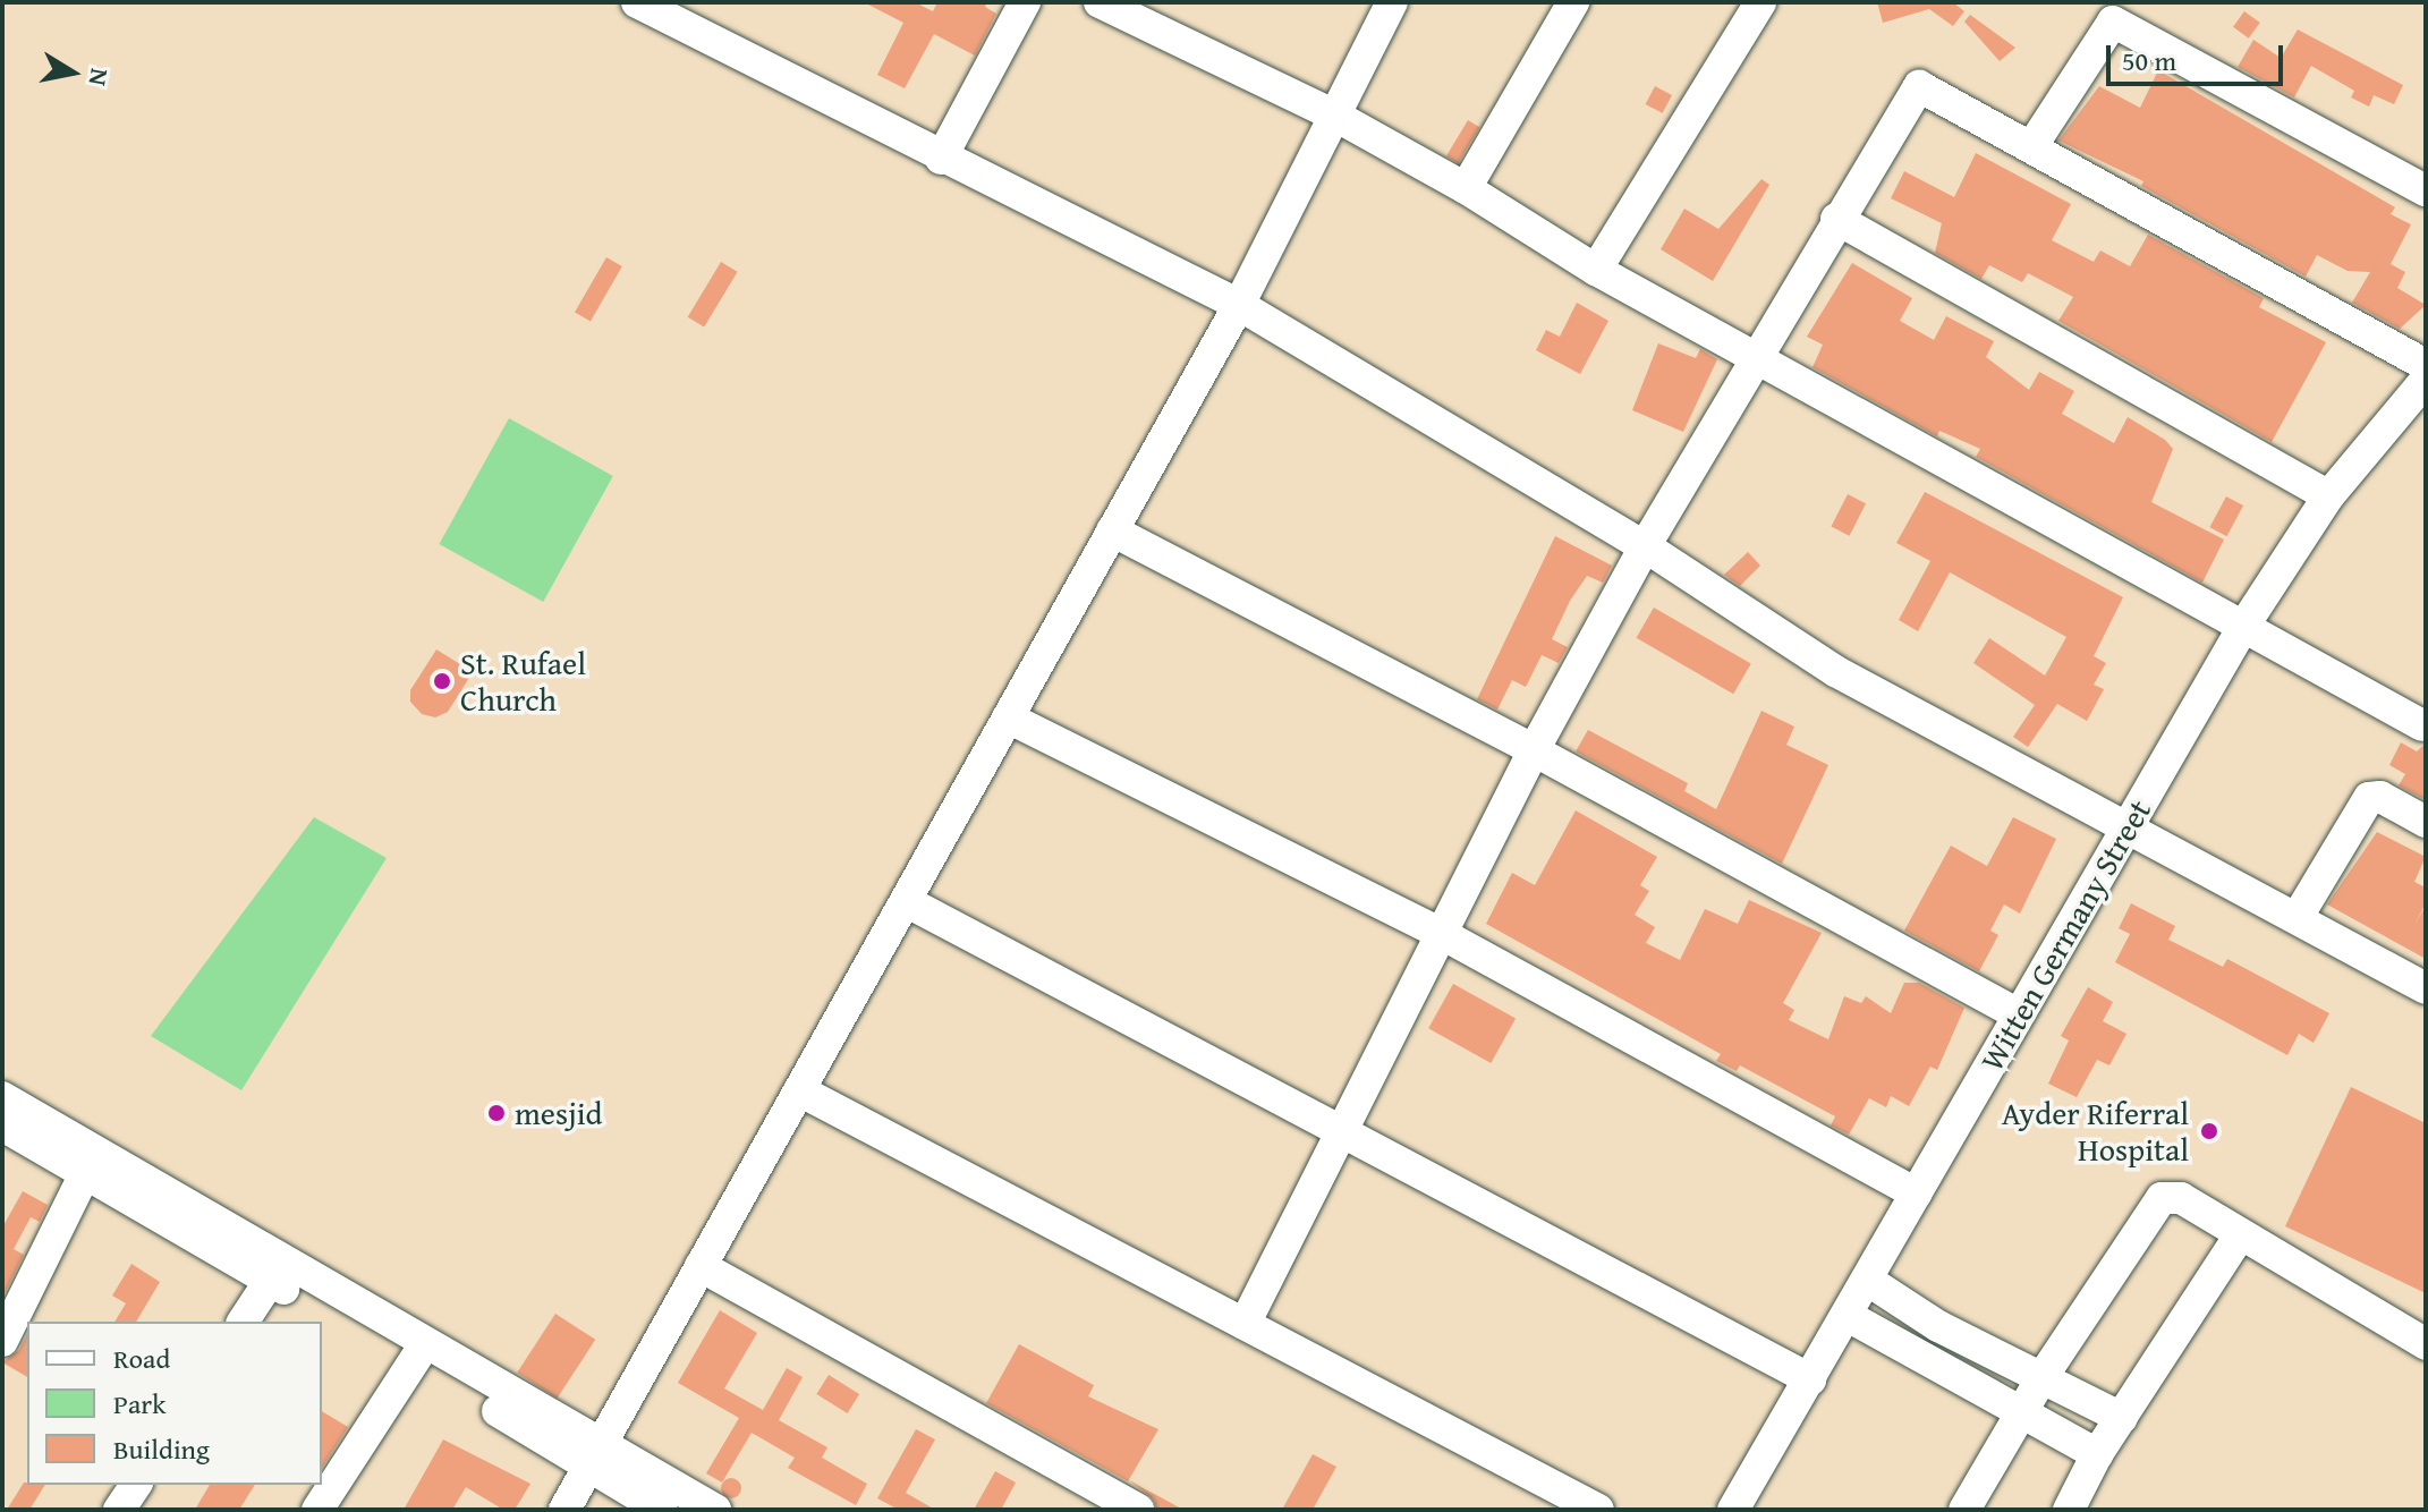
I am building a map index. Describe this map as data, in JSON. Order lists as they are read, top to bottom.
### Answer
{
  "streets": {
    "street": ["Witten Germany Street"]
  },
  "places": ["St. Rufael Church", "mesjid", "Ayder Riferral Hospital"],
  "legend": ["Road", "Park", "Building"],
  "scale_bar": "50 m",
  "north": "right"
}
